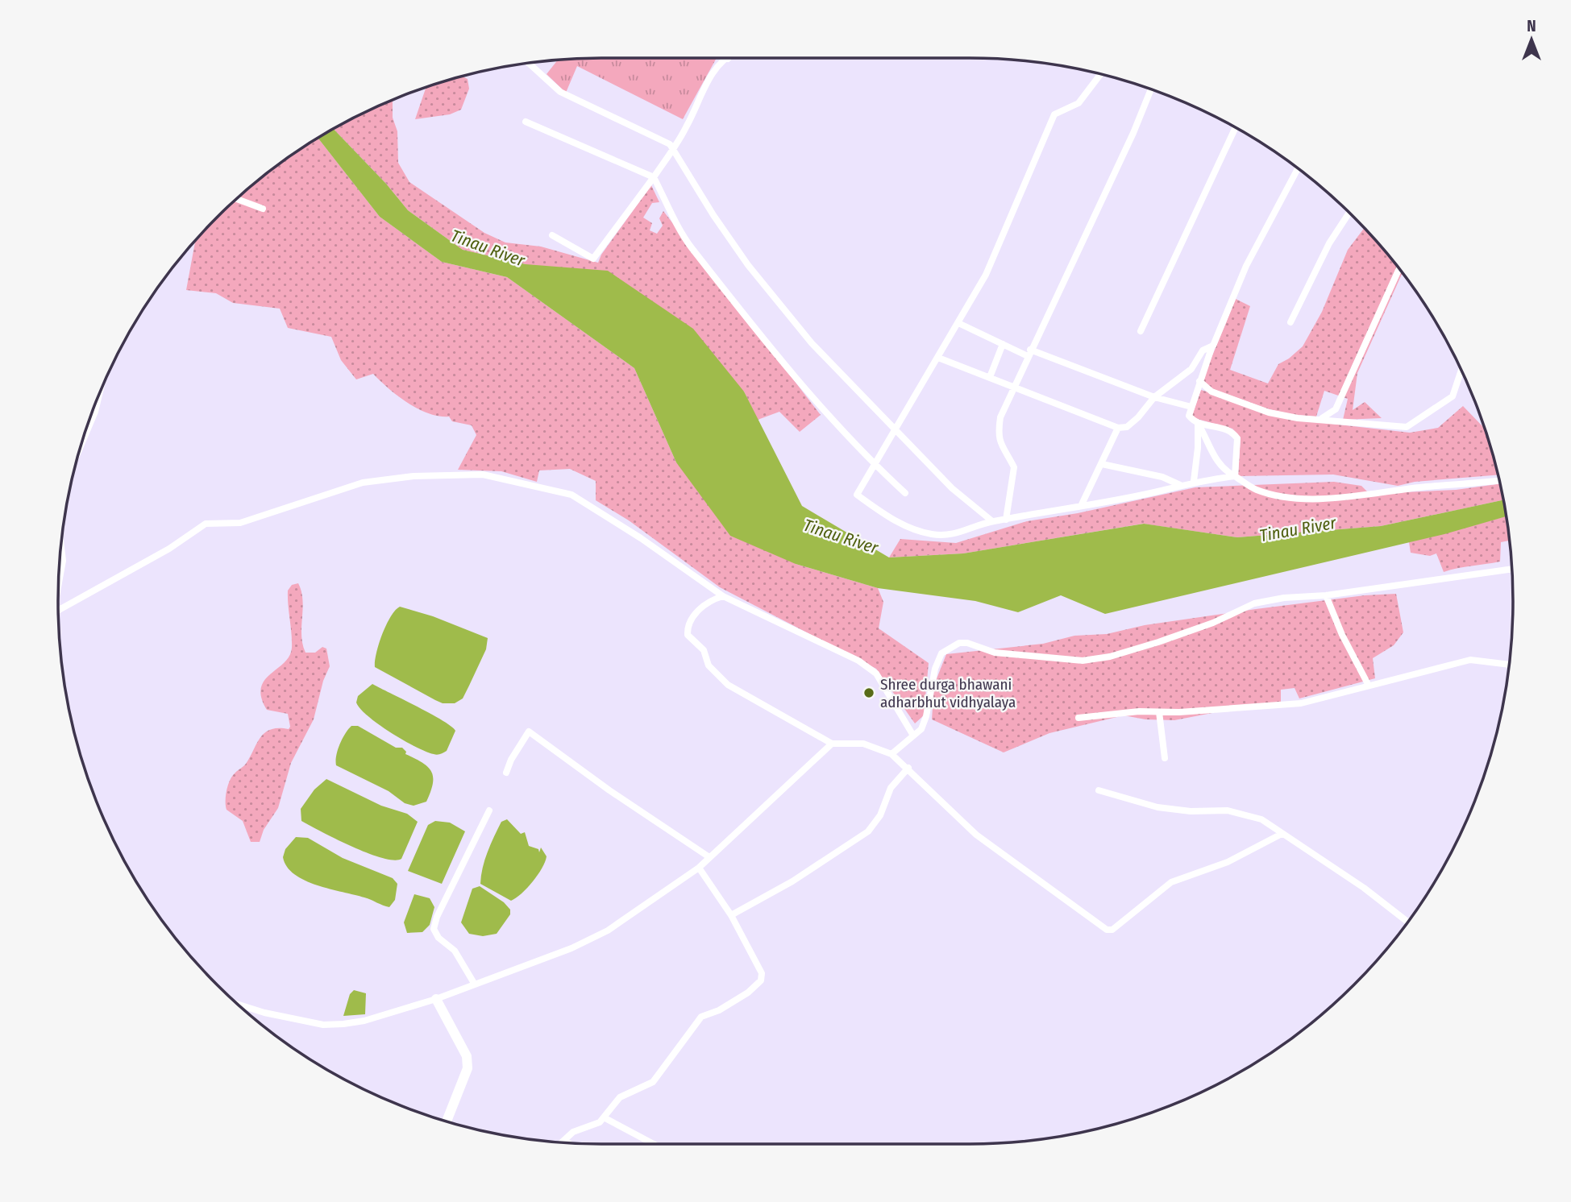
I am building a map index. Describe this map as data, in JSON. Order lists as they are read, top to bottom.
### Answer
{
  "water": ["Tinau River"],
  "places": ["Shree durga bhawani adharbhut vidhyalaya"],
  "north": "top"
}
